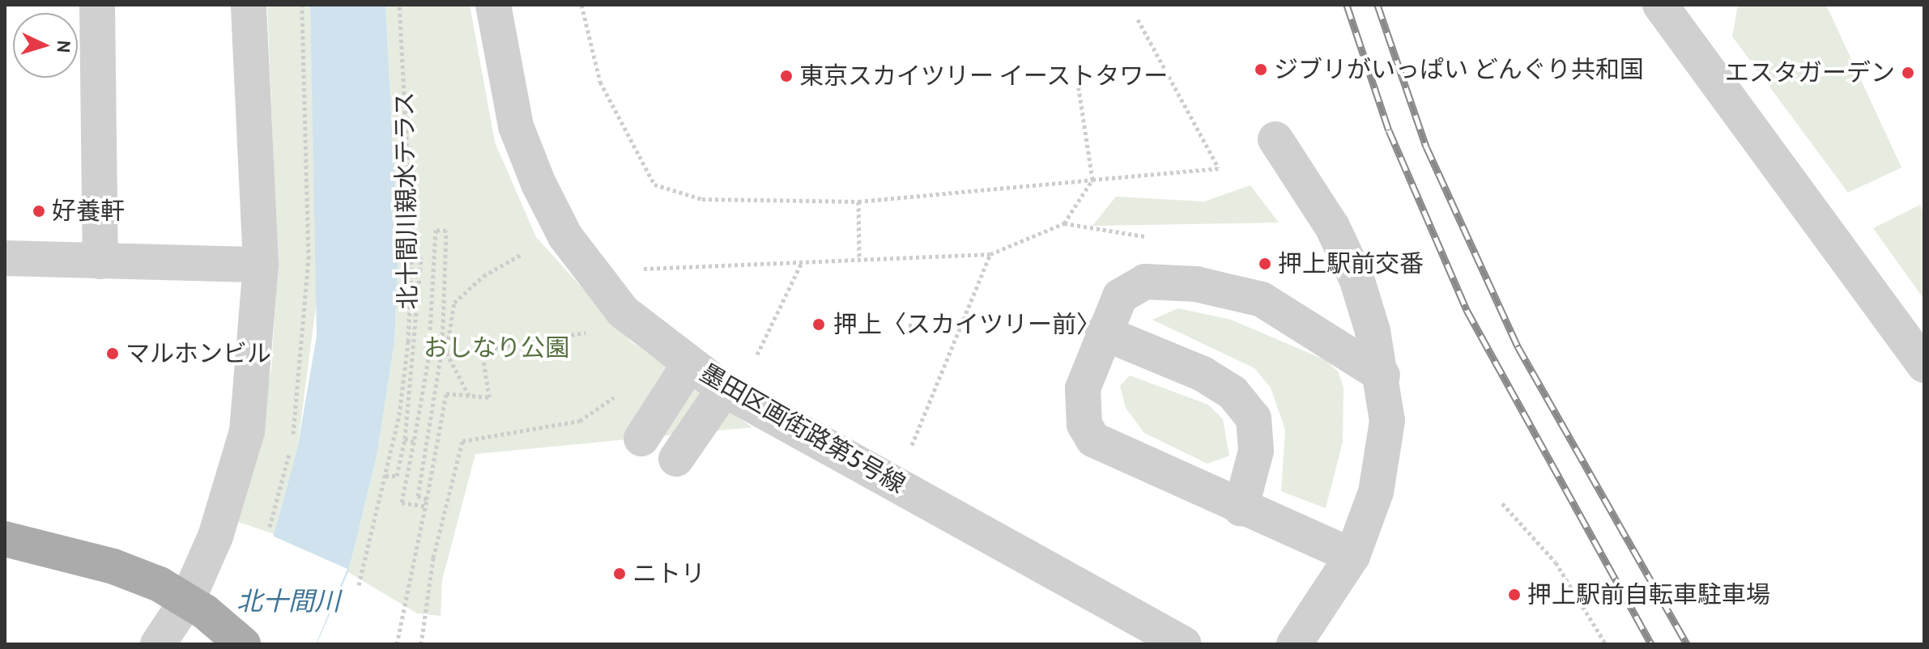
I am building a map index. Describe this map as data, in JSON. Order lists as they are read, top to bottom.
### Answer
{
  "streets": {
    "street": ["墨田区画街路第5号線"],
    "path": ["北十間川親水テラス"]
  },
  "water": ["北十間川"],
  "parks": ["おしなり公園"],
  "places": [
    "ジブリがいっぱい どんぐり共和国",
    "エスタガーデン",
    "東京スカイツリー イーストタワー",
    "好養軒",
    "押上駅前交番",
    "押上〈スカイツリー前〉",
    "マルホンビル",
    "ニトリ",
    "押上駅前自転車駐車場"
  ],
  "north": "right"
}
